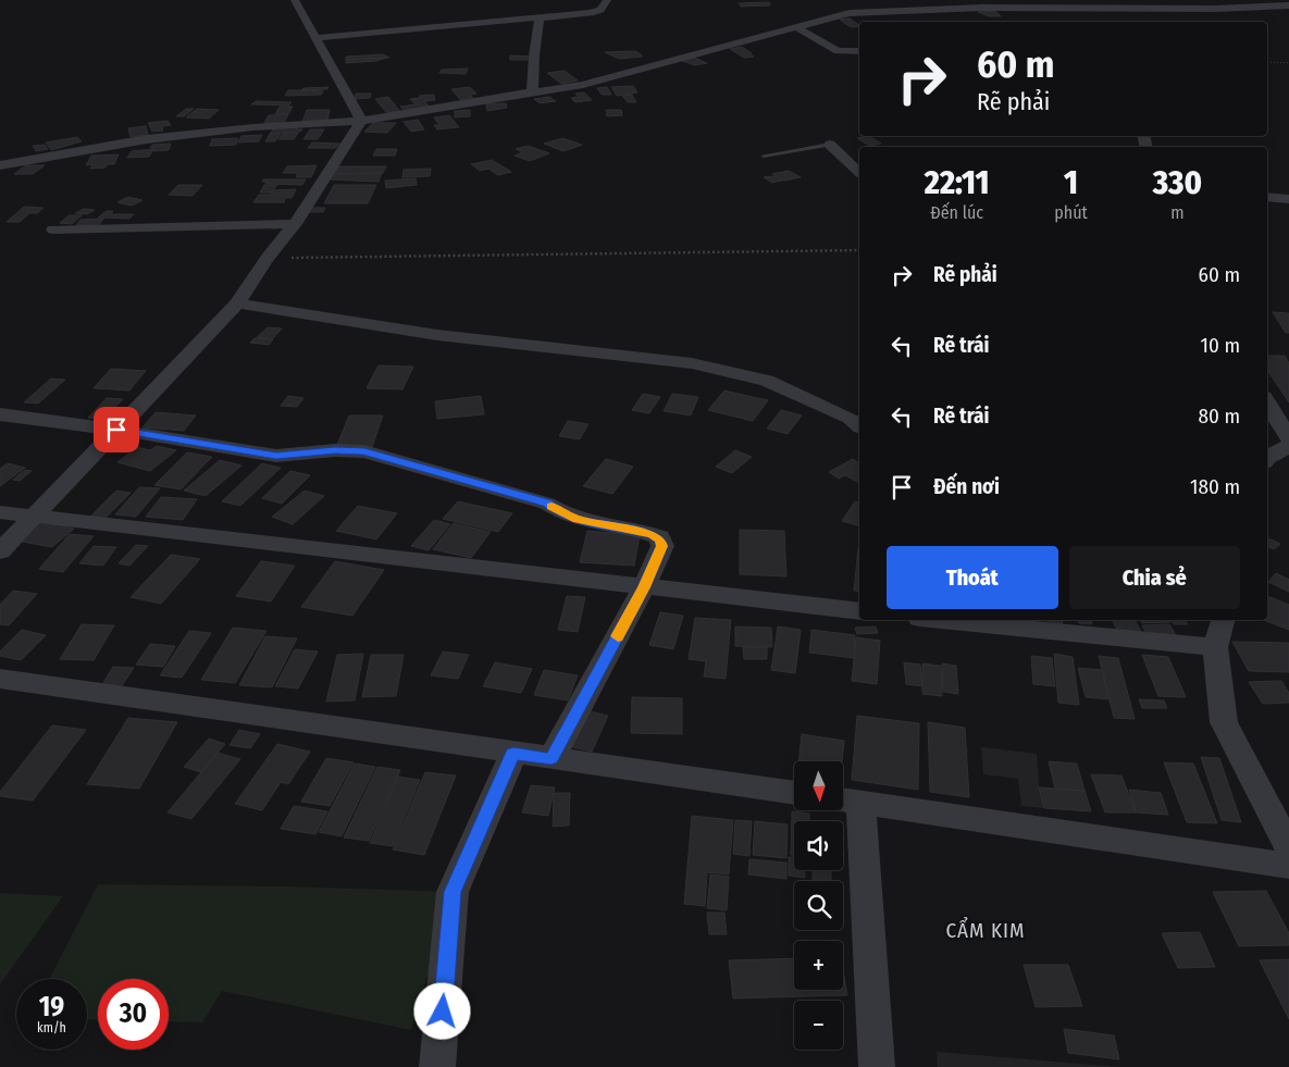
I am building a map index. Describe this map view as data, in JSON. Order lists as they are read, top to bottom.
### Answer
{
  "districts": ["CẨM KIM"],
  "north": "bottom",
  "page": {
    "turn": ["60 m", "Rẽ phải"],
    "eta": [
      "22:11",
      "Đến lúc",
      "1",
      "phút",
      "330",
      "m"
    ],
    "list": [
      {
        "name": "Rẽ phải",
        "value": "60 m"
      },
      {
        "name": "Rẽ trái",
        "value": "10 m"
      },
      {
        "name": "Rẽ trái",
        "value": "80 m"
      },
      {
        "name": "Đến nơi",
        "value": "180 m"
      }
    ],
    "buttons": ["Thoát", "Chia sẻ"],
    "map_buttons": ["+", "−"],
    "speed": "19 km/h",
    "limit": "30"
  }
}
